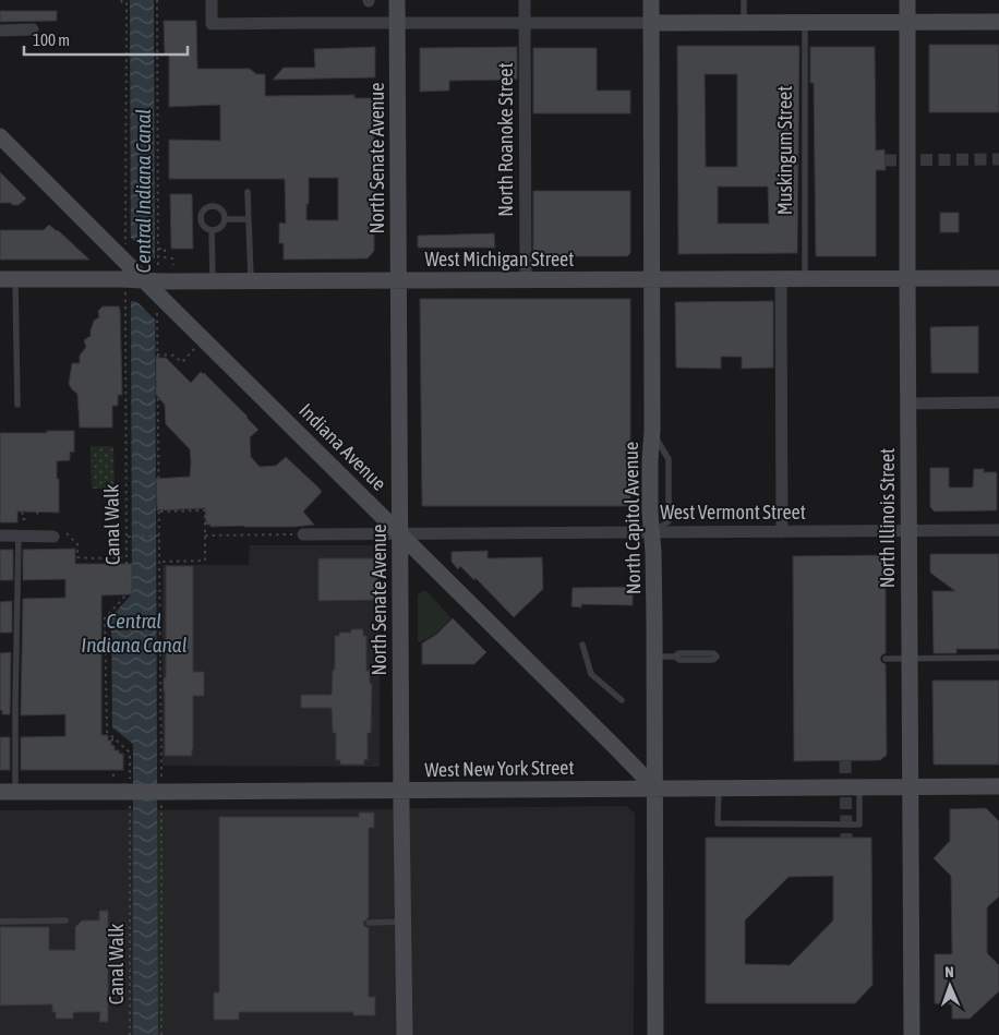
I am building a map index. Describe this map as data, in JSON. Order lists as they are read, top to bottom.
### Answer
{
  "streets": {
    "main road": [
      "North Senate Avenue",
      "West Michigan Street",
      "Indiana Avenue",
      "North Capitol Avenue",
      "North Illinois Street",
      "West New York Street"
    ],
    "street": ["North Roanoke Street", "West Vermont Street"],
    "lane": ["Muskingum Street"],
    "path": ["Canal Walk"]
  },
  "crossings": [
    ["North Roanoke Street", "West Michigan Street"],
    ["Muskingum Street", "West Michigan Street"],
    ["North Senate Avenue", "West Michigan Street"],
    ["North Senate Avenue", "Indiana Avenue"],
    ["North Senate Avenue", "West Vermont Street"],
    ["North Senate Avenue", "West New York Street"],
    ["West Michigan Street", "Indiana Avenue"],
    ["West Michigan Street", "North Capitol Avenue"],
    ["West Michigan Street", "North Illinois Street"],
    ["West Michigan Street", "Canal Walk"],
    ["Indiana Avenue", "West Vermont Street"],
    ["Indiana Avenue", "North Capitol Avenue"],
    ["Indiana Avenue", "West New York Street"],
    ["West Vermont Street", "North Capitol Avenue"],
    ["West Vermont Street", "North Illinois Street"],
    ["North Capitol Avenue", "West New York Street"],
    ["North Illinois Street", "West New York Street"],
    ["Canal Walk", "West New York Street"]
  ],
  "water": ["Central Indiana Canal"],
  "scale_bar": "100 m",
  "north": "top"
}
